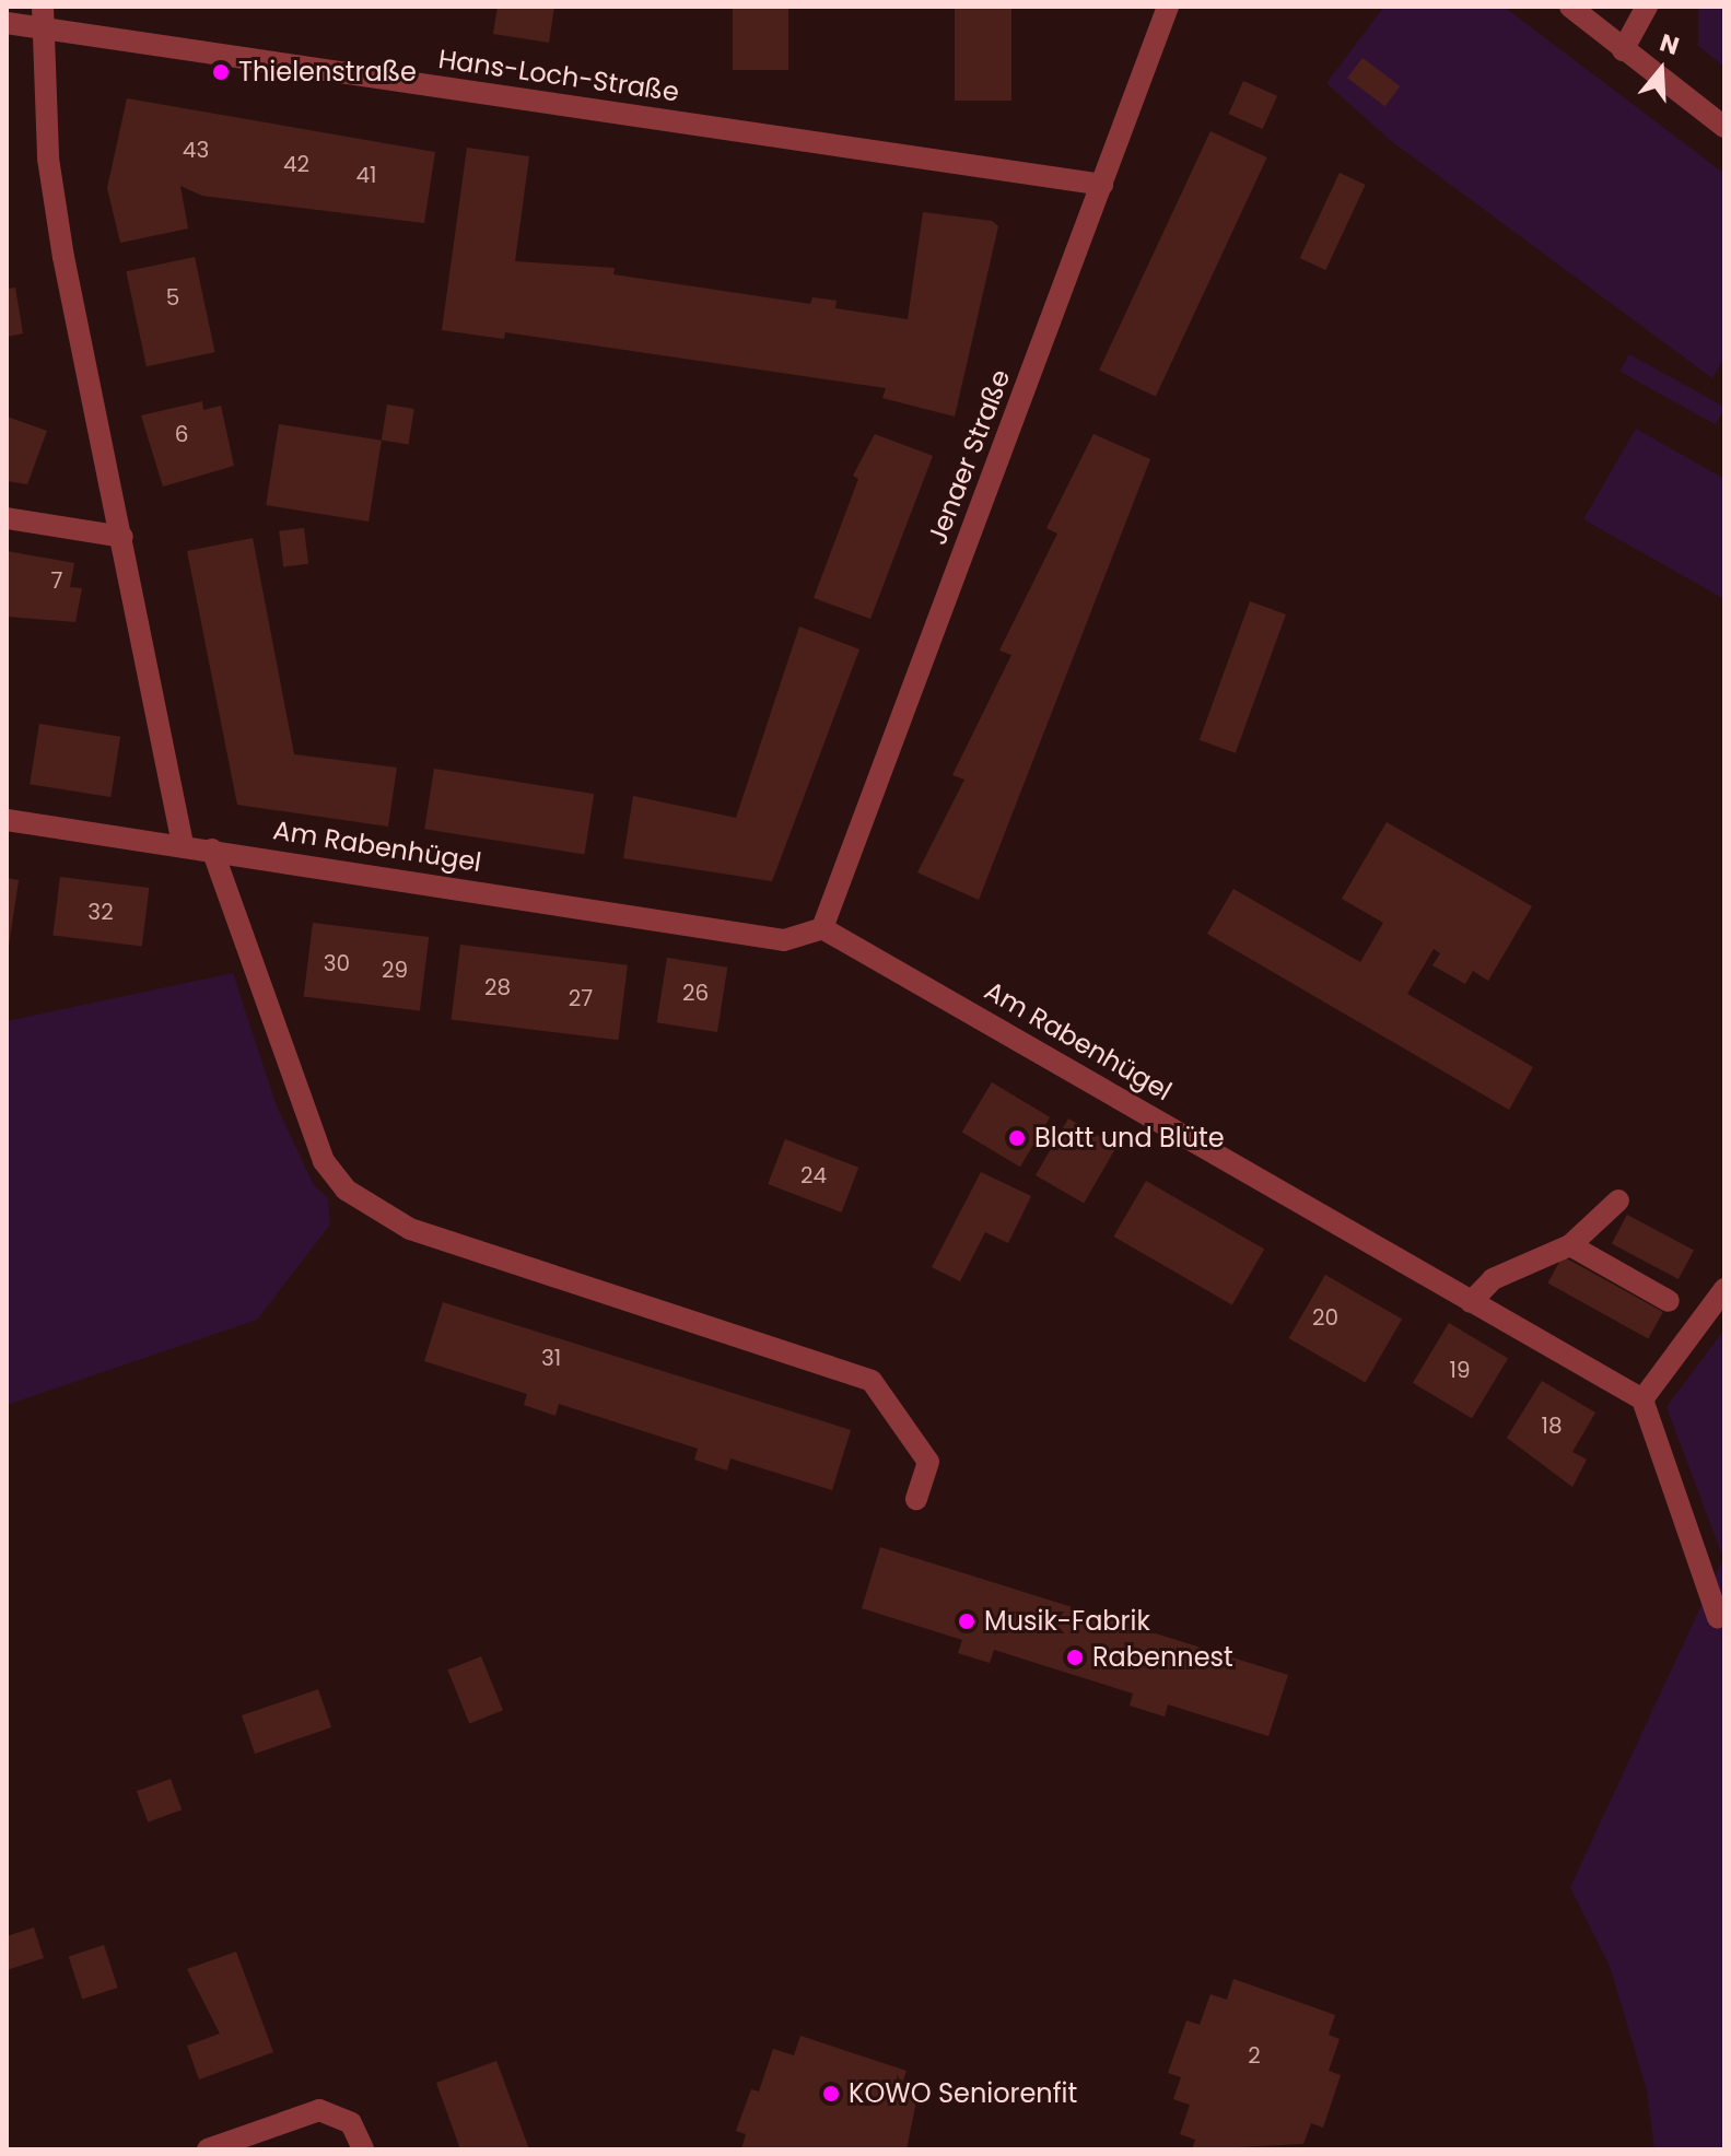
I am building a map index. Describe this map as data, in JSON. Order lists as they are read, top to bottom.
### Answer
{
  "streets": {
    "street": ["Hans-Loch-Straße", "Jenaer Straße", "Am Rabenhügel"]
  },
  "crossings": [
    ["Hans-Loch-Straße", "Jenaer Straße"],
    ["Jenaer Straße", "Am Rabenhügel"]
  ],
  "places": [
    "Thielenstraße",
    "Blatt und Blüte",
    "Musik-Fabrik",
    "Rabennest",
    "KOWO Seniorenfit"
  ],
  "house_numbers": [
    "43",
    "42",
    "41",
    "5",
    "6",
    "7",
    "32",
    "30",
    "29",
    "28",
    "26",
    "27",
    "24",
    "20",
    "31",
    "19",
    "18",
    "2"
  ],
  "north": "top"
}
